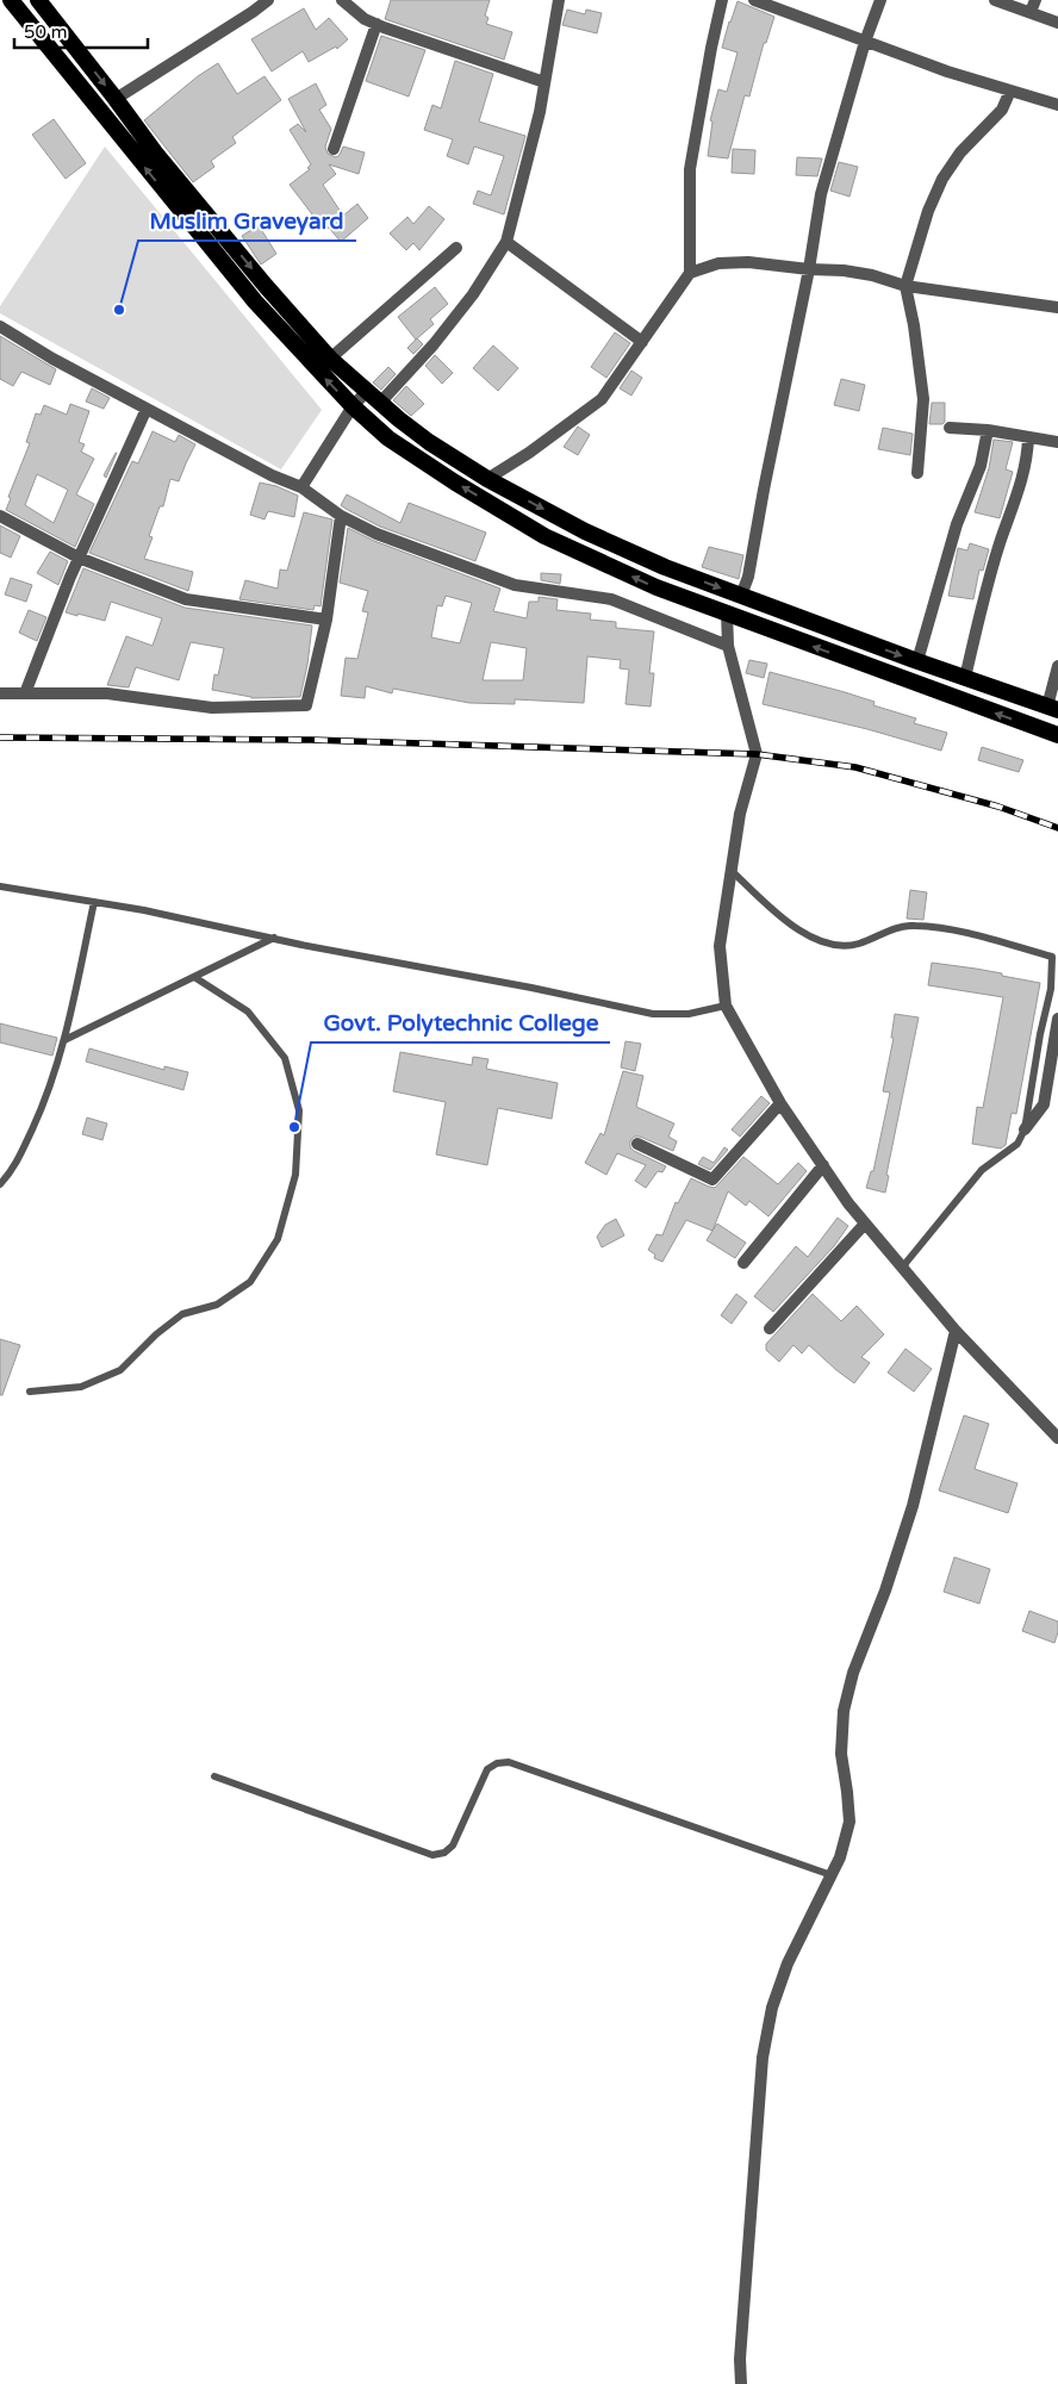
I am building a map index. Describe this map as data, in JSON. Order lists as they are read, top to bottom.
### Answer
{
  "places": ["Muslim Graveyard", "Govt. Polytechnic College"],
  "scale_bar": "50 m"
}
